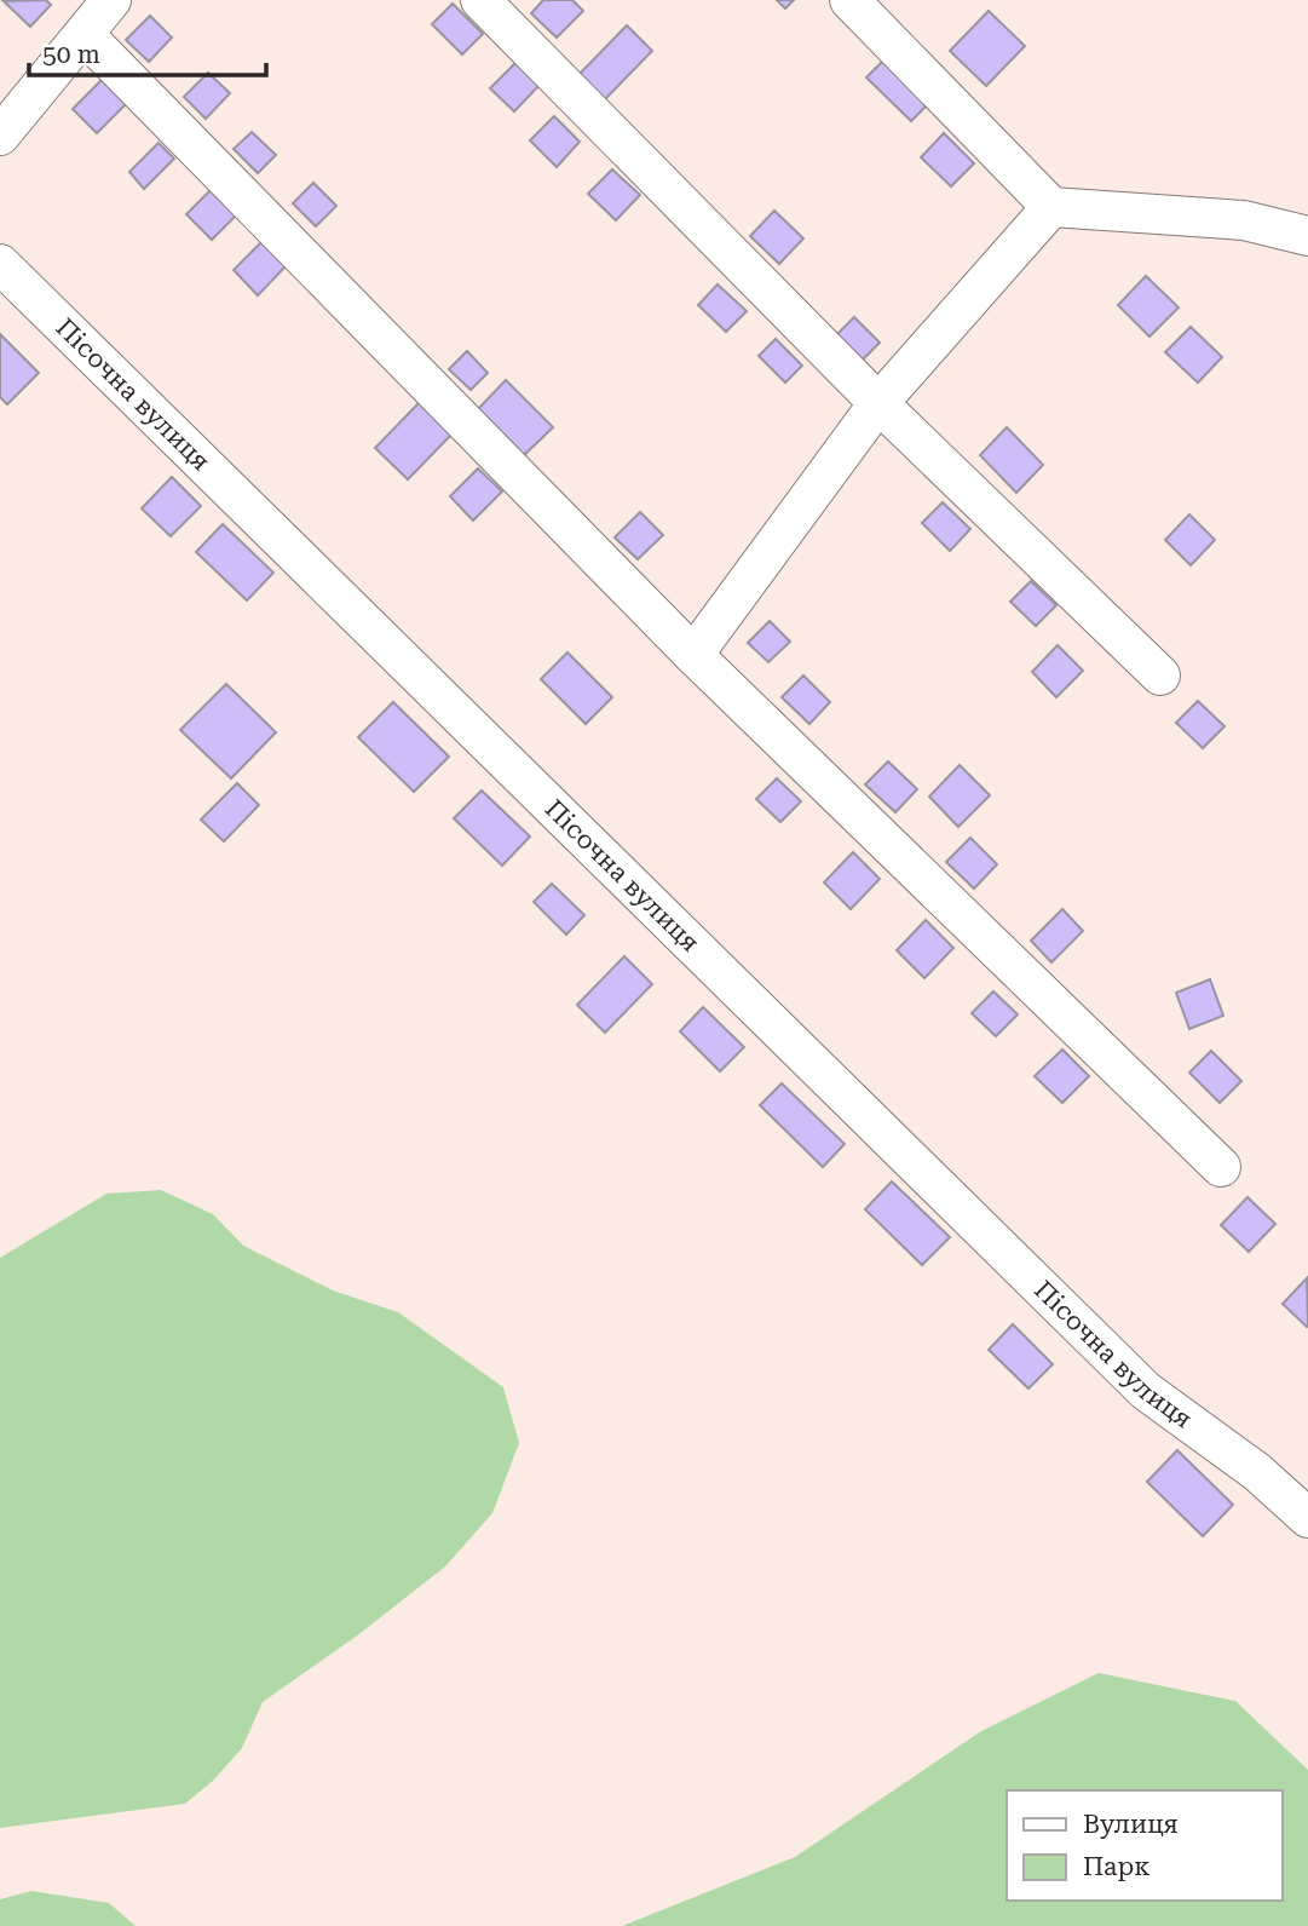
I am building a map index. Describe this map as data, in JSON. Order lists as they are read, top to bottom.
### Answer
{
  "streets": {
    "street": ["Пісочна вулиця"]
  },
  "legend": ["Вулиця", "Парк"],
  "scale_bar": "50 m"
}
